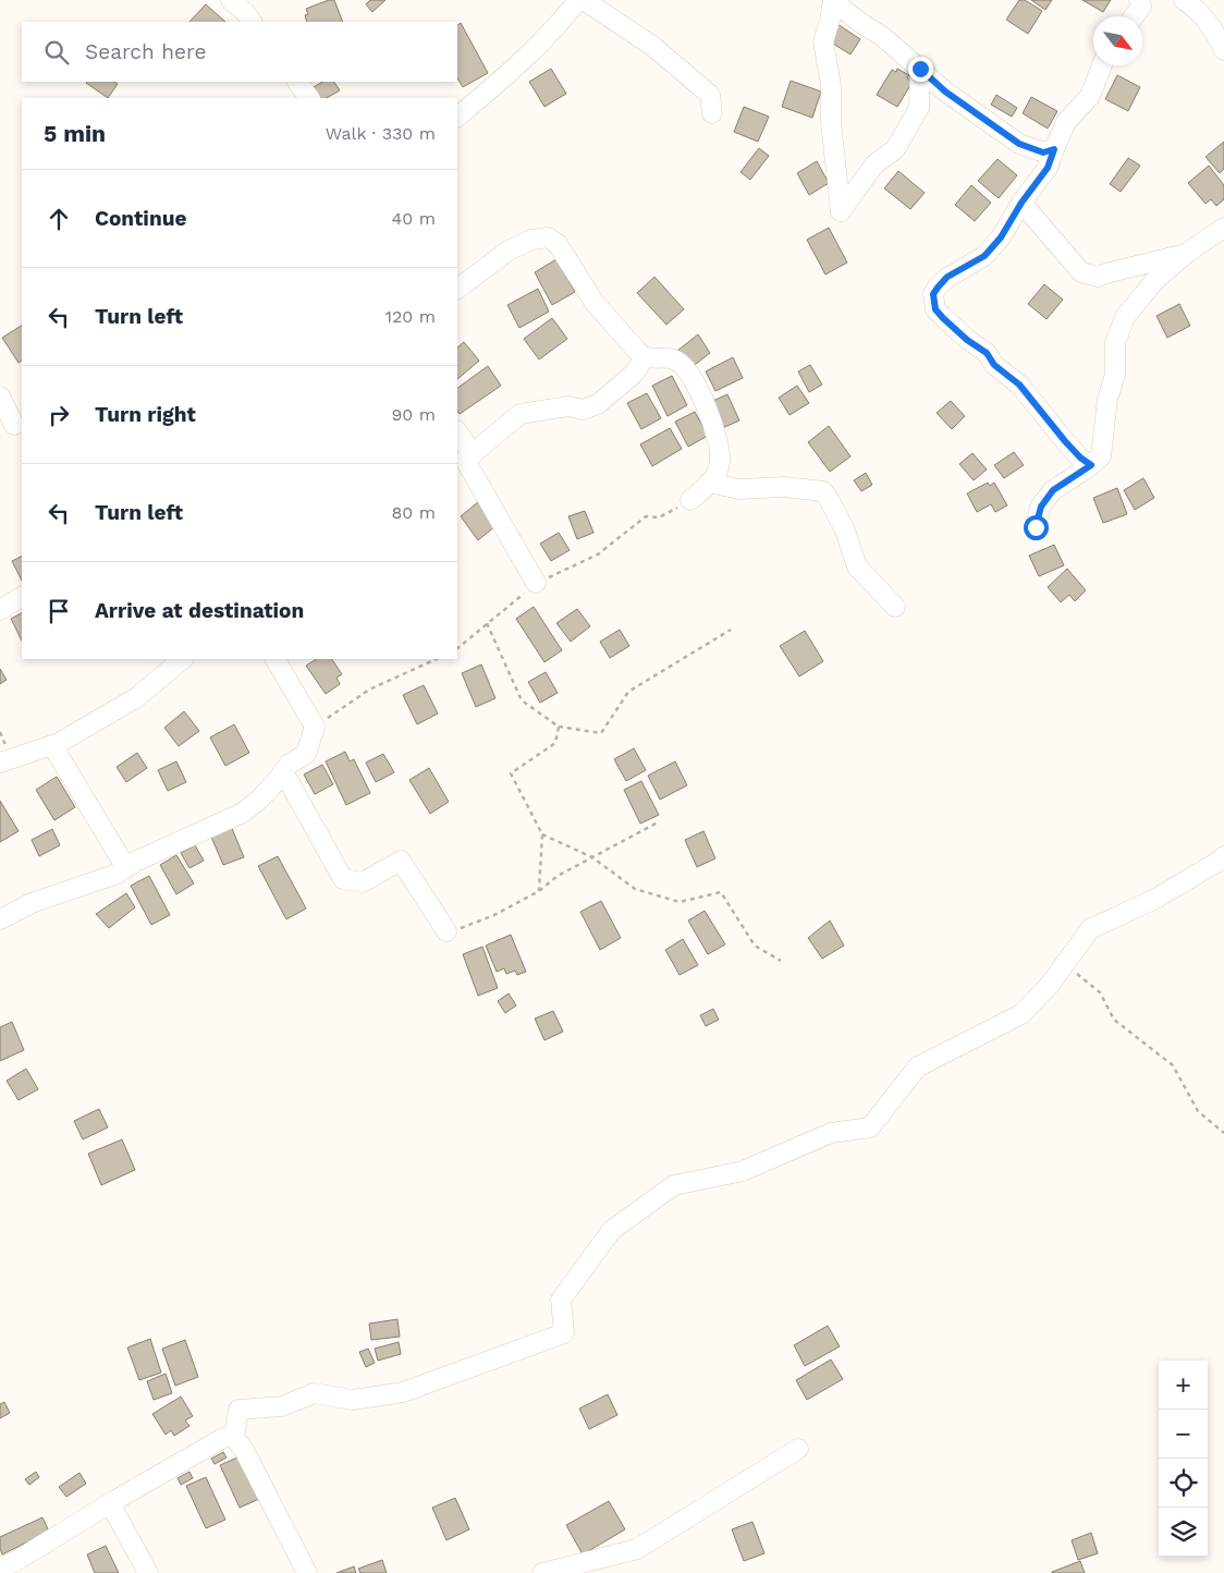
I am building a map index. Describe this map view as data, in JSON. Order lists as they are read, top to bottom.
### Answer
{
  "north": "bottom right",
  "page": {
    "search": "Search here",
    "heading": ["5 min", "Walk · 330 m"],
    "list": [
      ["Continue", "40 m"],
      ["Turn left", "120 m"],
      ["Turn right", "90 m"],
      ["Turn left", "80 m"],
      "Arrive at destination"
    ],
    "map_buttons": ["+", "−"]
  }
}
